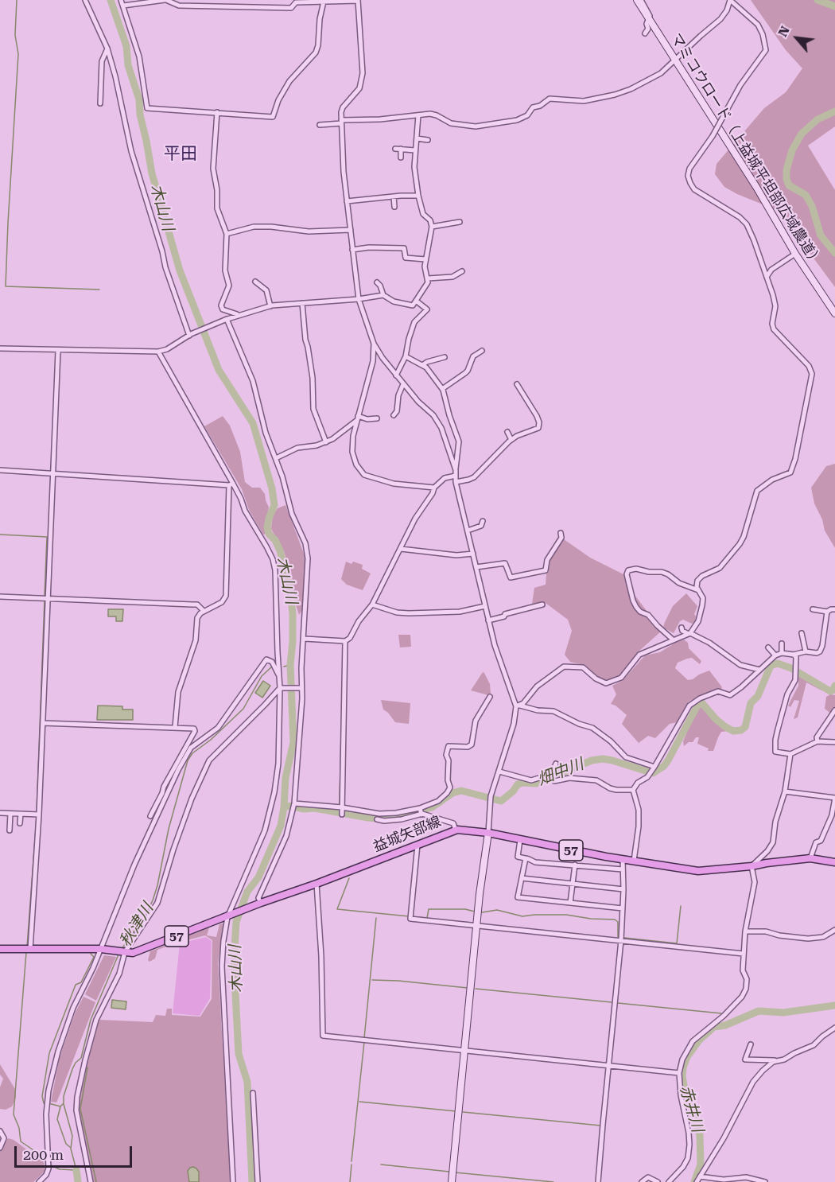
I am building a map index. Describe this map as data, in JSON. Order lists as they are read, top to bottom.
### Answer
{
  "streets": {
    "main road": ["益城矢部線", "57"],
    "street": ["マミコウロード（上益城平坦部広域農道）"]
  },
  "districts": ["平田"],
  "water": [
    "木山川",
    "畑中川",
    "秋津川",
    "赤井川"
  ],
  "scale_bar": "200 m",
  "north": "top left"
}
